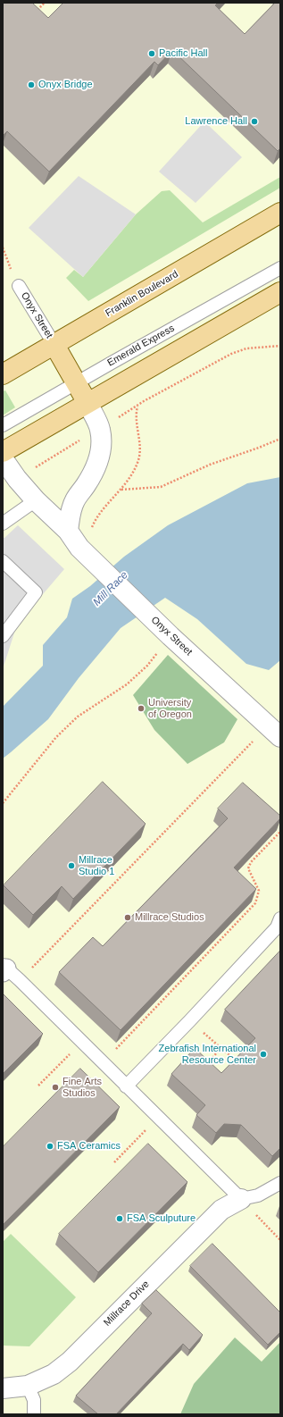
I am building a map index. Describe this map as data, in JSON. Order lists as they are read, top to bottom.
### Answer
{
  "streets": {
    "main road": ["Franklin Boulevard"],
    "street": ["Onyx Street", "Millrace Drive"],
    "lane": ["Emerald Express"]
  },
  "crossings": [
    ["Franklin Boulevard", "Onyx Street"]
  ],
  "water": ["Mill Race"],
  "places": [
    "Pacific Hall",
    "Onyx Bridge",
    "Lawrence Hall",
    "University of Oregon",
    "Millrace Studio 1",
    "Millrace Studios",
    "Zebrafish International Resource Center",
    "Fine Arts Studios",
    "FSA Ceramics",
    "FSA Sculputure"
  ]
}
